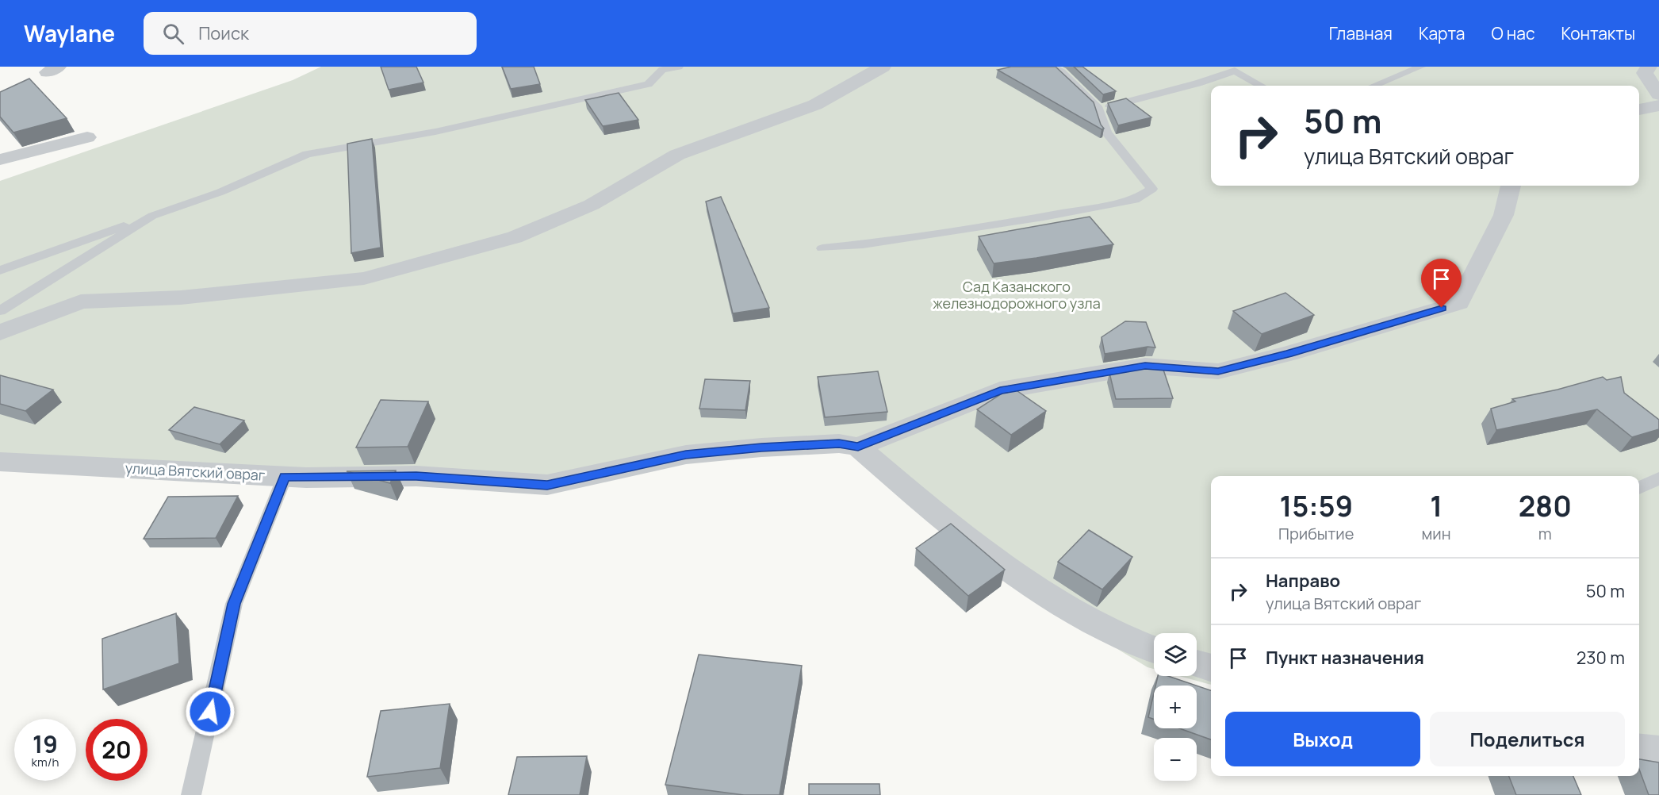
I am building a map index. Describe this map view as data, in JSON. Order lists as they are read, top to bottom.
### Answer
{
  "streets": {
    "street": ["улица Вятский овраг"]
  },
  "parks": ["Сад Казанского железнодорожного узла"],
  "page": {
    "header": "Waylane",
    "search": "Поиск",
    "nav": [
      "Главная",
      "Карта",
      "О нас",
      "Контакты"
    ],
    "turn": ["50 m", "улица Вятский овраг"],
    "eta": [
      "15:59",
      "Прибытие",
      "1",
      "мин",
      "280",
      "m"
    ],
    "list": [
      {
        "name": "Направо",
        "note": "улица Вятский овраг",
        "value": "50 m"
      },
      {
        "name": "Пункт назначения",
        "value": "230 m"
      }
    ],
    "map_buttons": ["+", "−"],
    "buttons": ["Выход", "Поделиться"],
    "speed": "19 km/h",
    "limit": "20"
  }
}
